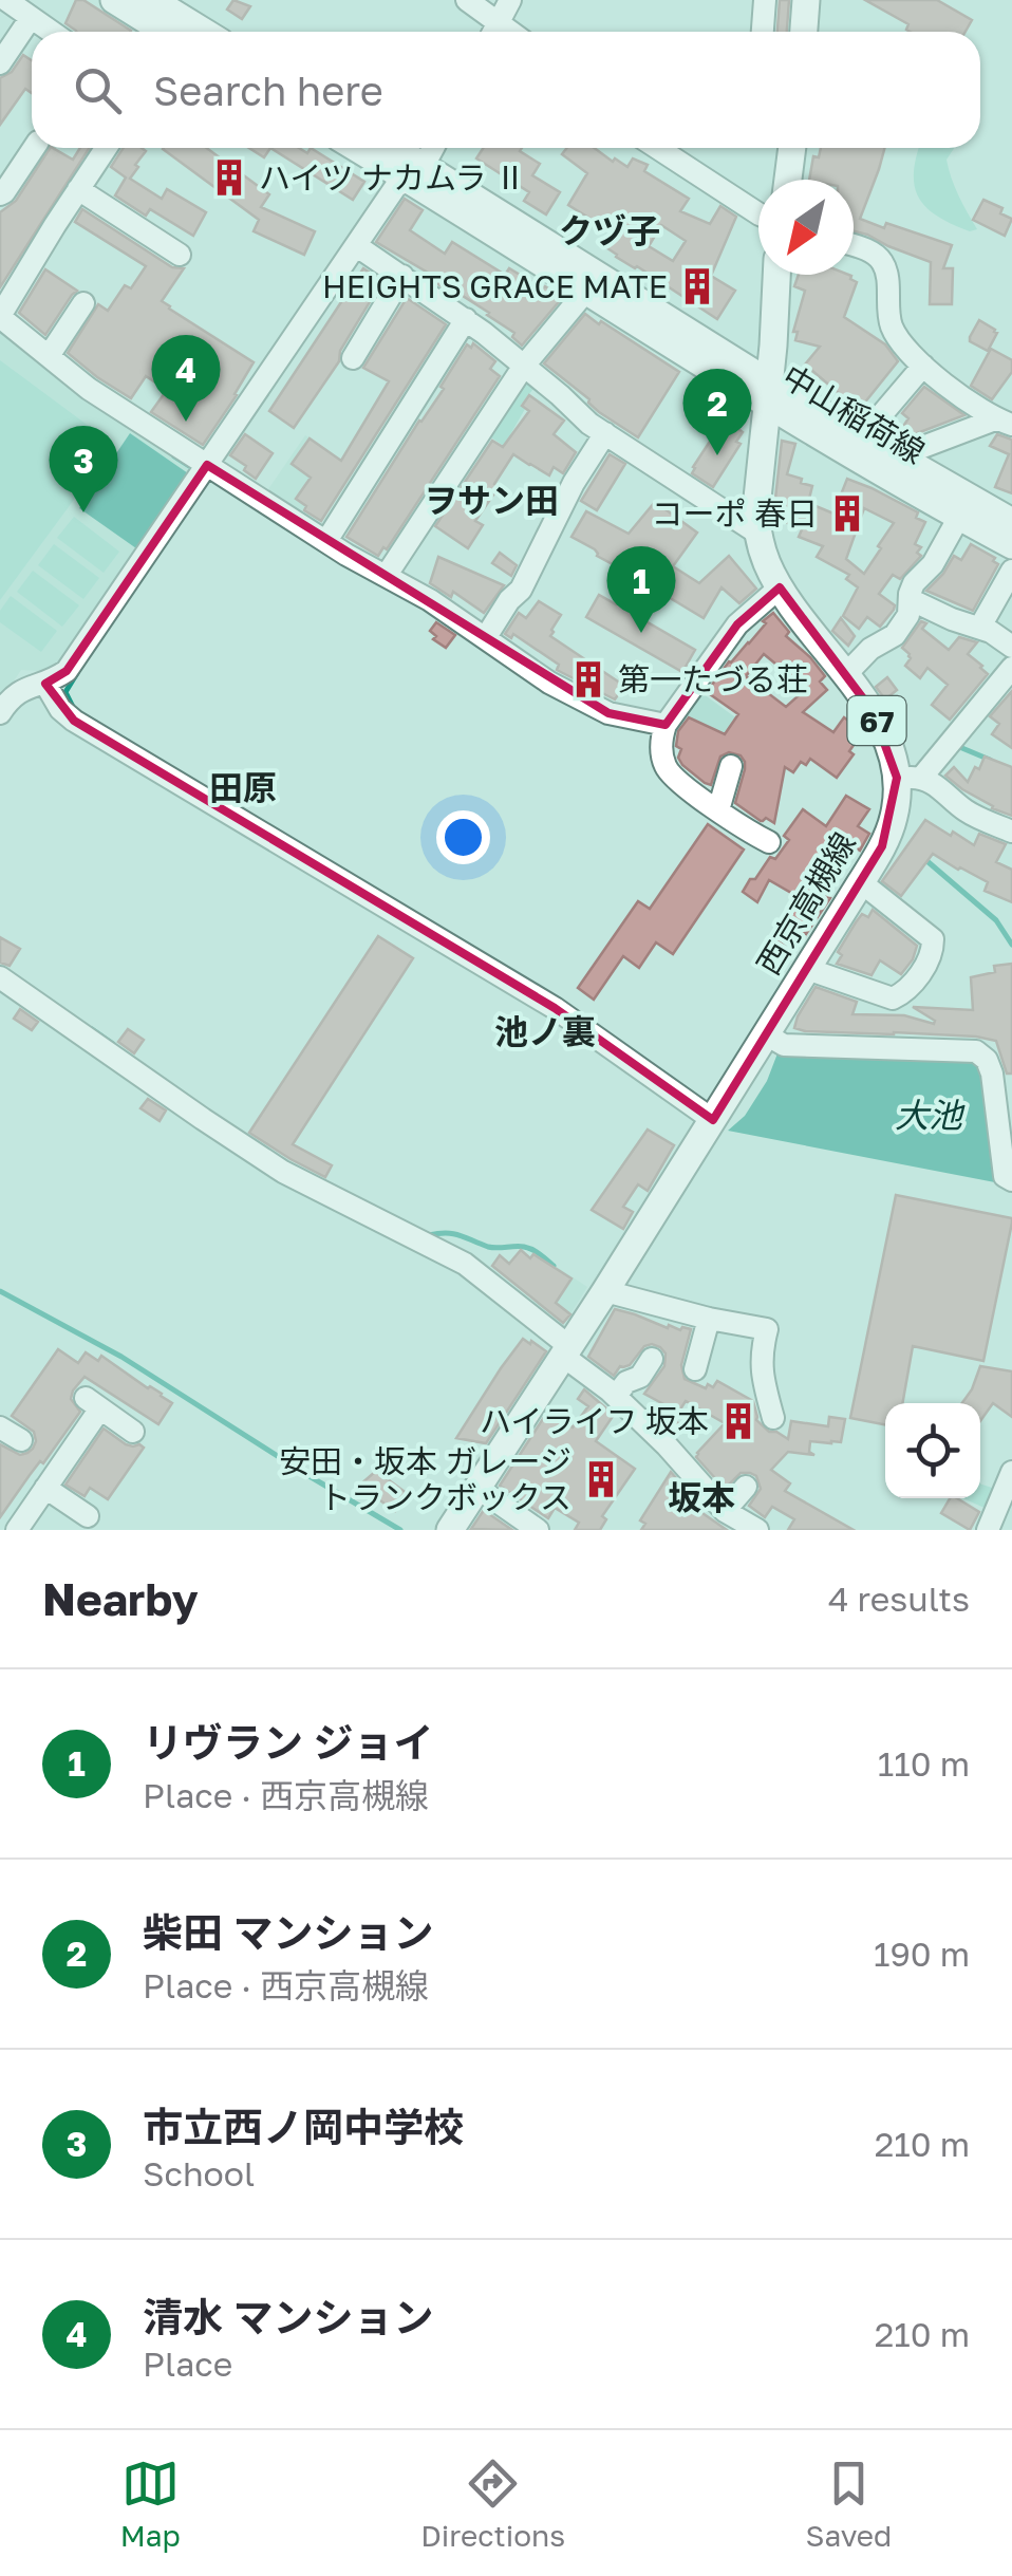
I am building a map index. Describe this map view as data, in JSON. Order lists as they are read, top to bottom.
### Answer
{
  "streets": {
    "main road": ["中山稲荷線", "67", "西京高槻線"]
  },
  "crossings": [
    ["中山稲荷線", "西京高槻線"]
  ],
  "districts": [
    "クヅ子",
    "ヲサン田",
    "田原",
    "池ノ裏",
    "坂本"
  ],
  "water": ["大池"],
  "places": {
    "building": [
      "ハイツ ナカムラ Ⅱ",
      "HEIGHTS GRACE MATE",
      "コーポ 春日",
      "第一たづる荘",
      "ハイライフ 坂本",
      "安田・坂本 ガレージ トランクボックス"
    ]
  },
  "north": "bottom left",
  "page": {
    "search": "Search here",
    "pins": [
      "4",
      "2",
      "3",
      "1"
    ],
    "heading": ["Nearby", "4 results"],
    "list": [
      {
        "mark": "1",
        "name": "リヴラン ジョイ",
        "note": "Place · 西京高槻線",
        "value": "110 m"
      },
      {
        "mark": "2",
        "name": "柴田 マンション",
        "note": "Place · 西京高槻線",
        "value": "190 m"
      },
      {
        "mark": "3",
        "name": "市立西ノ岡中学校",
        "note": "School",
        "value": "210 m"
      },
      {
        "mark": "4",
        "name": "清水 マンション",
        "note": "Place",
        "value": "210 m"
      }
    ],
    "nav": ["Map", "Directions", "Saved"]
  }
}
